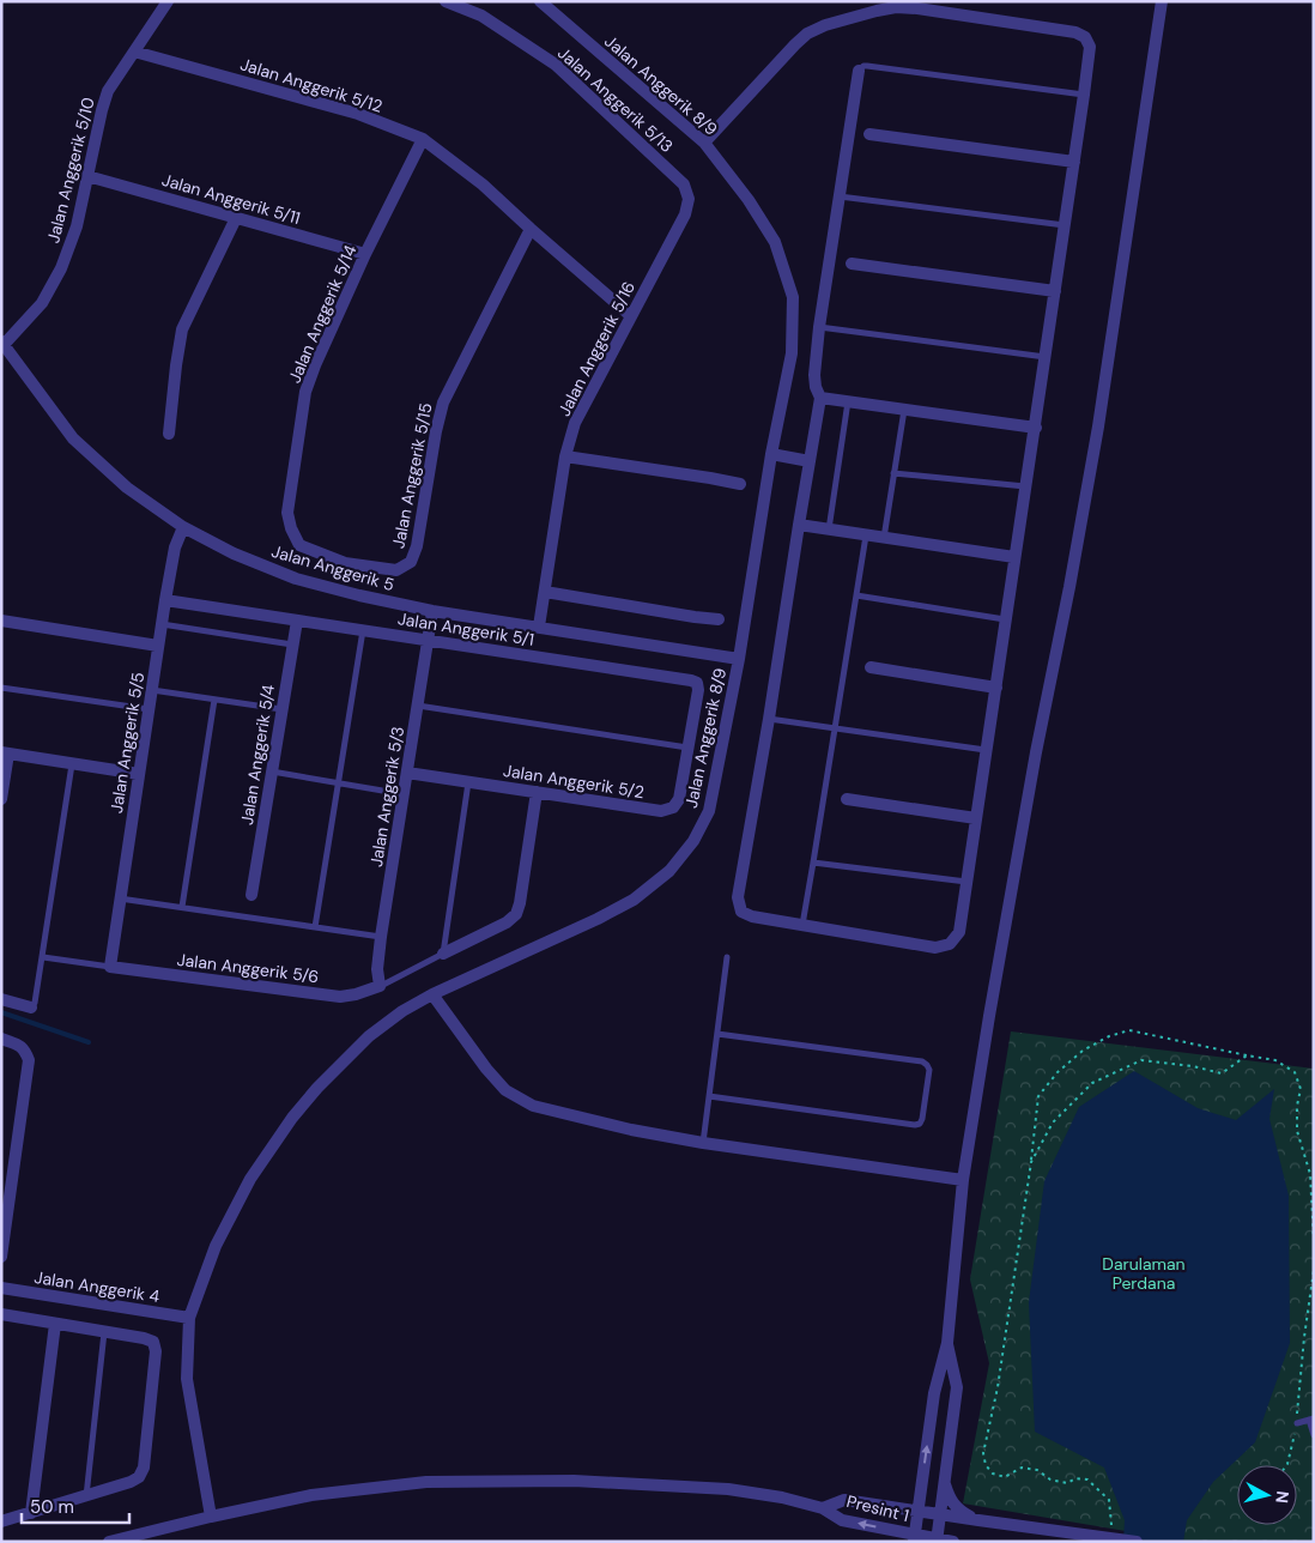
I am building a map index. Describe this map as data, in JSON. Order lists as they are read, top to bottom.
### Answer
{
  "streets": {
    "street": [
      "Jalan Anggerik 5/12",
      "Jalan Anggerik 8/9",
      "Jalan Anggerik 5/13",
      "Jalan Anggerik 5/10",
      "Jalan Anggerik 5/11",
      "Jalan Anggerik 5/14",
      "Jalan Anggerik 5/16",
      "Jalan Anggerik 5/15",
      "Jalan Anggerik 5",
      "Jalan Anggerik 5/1",
      "Jalan Anggerik 5/5",
      "Jalan Anggerik 5/4",
      "Jalan Anggerik 5/2",
      "Jalan Anggerik 5/3",
      "Jalan Anggerik 5/6",
      "Jalan Anggerik 4",
      "Presint 1"
    ]
  },
  "crossings": [
    ["Jalan Anggerik 5/12", "Jalan Anggerik 5/10"],
    ["Jalan Anggerik 5/12", "Jalan Anggerik 5/14"],
    ["Jalan Anggerik 5/12", "Jalan Anggerik 5/16"],
    ["Jalan Anggerik 5/12", "Jalan Anggerik 5/15"],
    ["Jalan Anggerik 8/9", "Jalan Anggerik 5"],
    ["Jalan Anggerik 8/9", "Jalan Anggerik 4"],
    ["Jalan Anggerik 5/13", "Jalan Anggerik 5/16"],
    ["Jalan Anggerik 5/10", "Jalan Anggerik 5/11"],
    ["Jalan Anggerik 5/10", "Jalan Anggerik 5"],
    ["Jalan Anggerik 5/11", "Jalan Anggerik 5/14"],
    ["Jalan Anggerik 5/14", "Jalan Anggerik 5/15"],
    ["Jalan Anggerik 5/16", "Jalan Anggerik 5"],
    ["Jalan Anggerik 5", "Jalan Anggerik 5/5"],
    ["Jalan Anggerik 5", "Jalan Anggerik 5/3"],
    ["Jalan Anggerik 5/1", "Jalan Anggerik 5/5"],
    ["Jalan Anggerik 5/1", "Jalan Anggerik 5/4"],
    ["Jalan Anggerik 5/1", "Jalan Anggerik 5/2"],
    ["Jalan Anggerik 5/1", "Jalan Anggerik 5/3"],
    ["Jalan Anggerik 5/5", "Jalan Anggerik 5/6"],
    ["Jalan Anggerik 5/2", "Jalan Anggerik 5/3"],
    ["Jalan Anggerik 5/3", "Jalan Anggerik 5/6"]
  ],
  "parks": ["Darulaman Perdana"],
  "scale_bar": "50 m",
  "north": "right"
}
